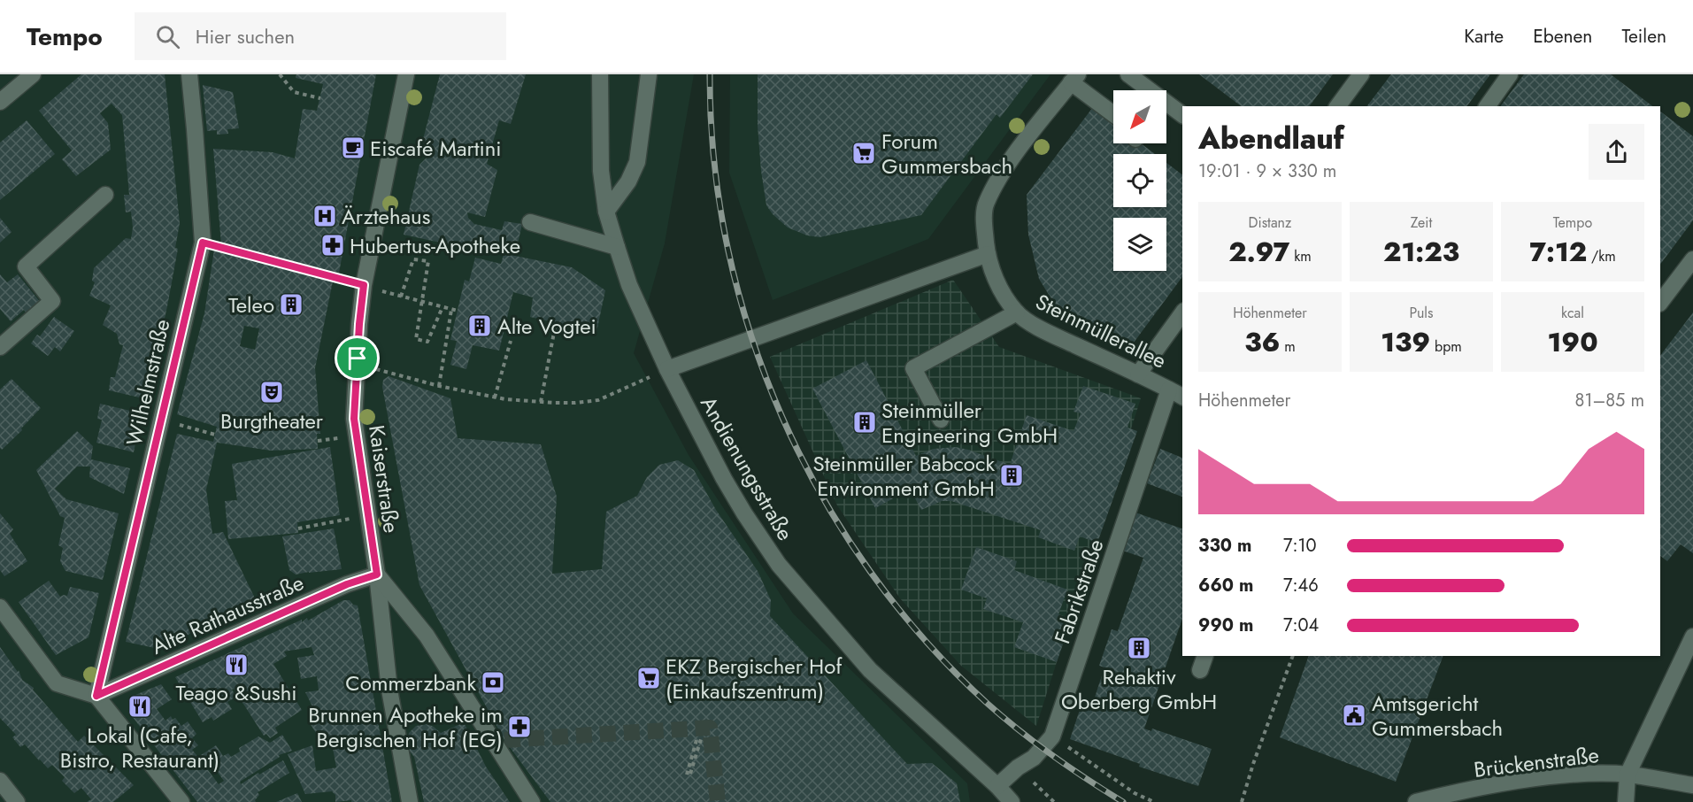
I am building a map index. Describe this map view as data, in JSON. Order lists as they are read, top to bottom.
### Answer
{
  "streets": {
    "street": [
      "Steinmüllerallee",
      "Wilhelmstraße",
      "Andienungsstraße",
      "Kaiserstraße",
      "Fabrikstraße",
      "Alte Rathausstraße",
      "Brückenstraße"
    ]
  },
  "crossings": [
    ["Steinmüllerallee", "Fabrikstraße"],
    ["Wilhelmstraße", "Alte Rathausstraße"],
    ["Andienungsstraße", "Fabrikstraße"],
    ["Kaiserstraße", "Alte Rathausstraße"]
  ],
  "places": {
    "cafe": ["Eiscafé Martini"],
    "supermarket": ["Forum Gummersbach", "EKZ Bergischer Hof (Einkaufszentrum)"],
    "hospital": ["Ärztehaus"],
    "pharmacy": ["Hubertus-Apotheke", "Brunnen Apotheke im Bergischen Hof (EG)"],
    "building": [
      "Teleo",
      "Alte Vogtei",
      "Steinmüller Engineering GmbH",
      "Steinmüller Babcock Environment GmbH",
      "Rehaktiv Oberberg GmbH"
    ],
    "theatre": ["Burgtheater"],
    "restaurant": ["Teago &Sushi", "Lokal (Cafe, Bistro, Restaurant)"],
    "bank": ["Commerzbank"],
    "public building": ["Amtsgericht Gummersbach"]
  },
  "north": "bottom left",
  "page": {
    "header": "Tempo",
    "search": "Hier suchen",
    "nav": ["Karte", "Ebenen", "Teilen"],
    "heading": ["Abendlauf", "19:01 · 9 × 330 m"],
    "stats": [
      ["Distanz", "2.97 km"],
      ["Zeit", "21:23"],
      ["Tempo", "7:12 /km"],
      ["Höhenmeter", "36 m"],
      ["Puls", "139 bpm"],
      ["kcal", "190"]
    ],
    "chart": ["Höhenmeter", "81–85 m"],
    "list": [
      {
        "name": "330 m",
        "note": "7:10"
      },
      {
        "name": "660 m",
        "note": "7:46"
      },
      {
        "name": "990 m",
        "note": "7:04"
      }
    ]
  }
}
